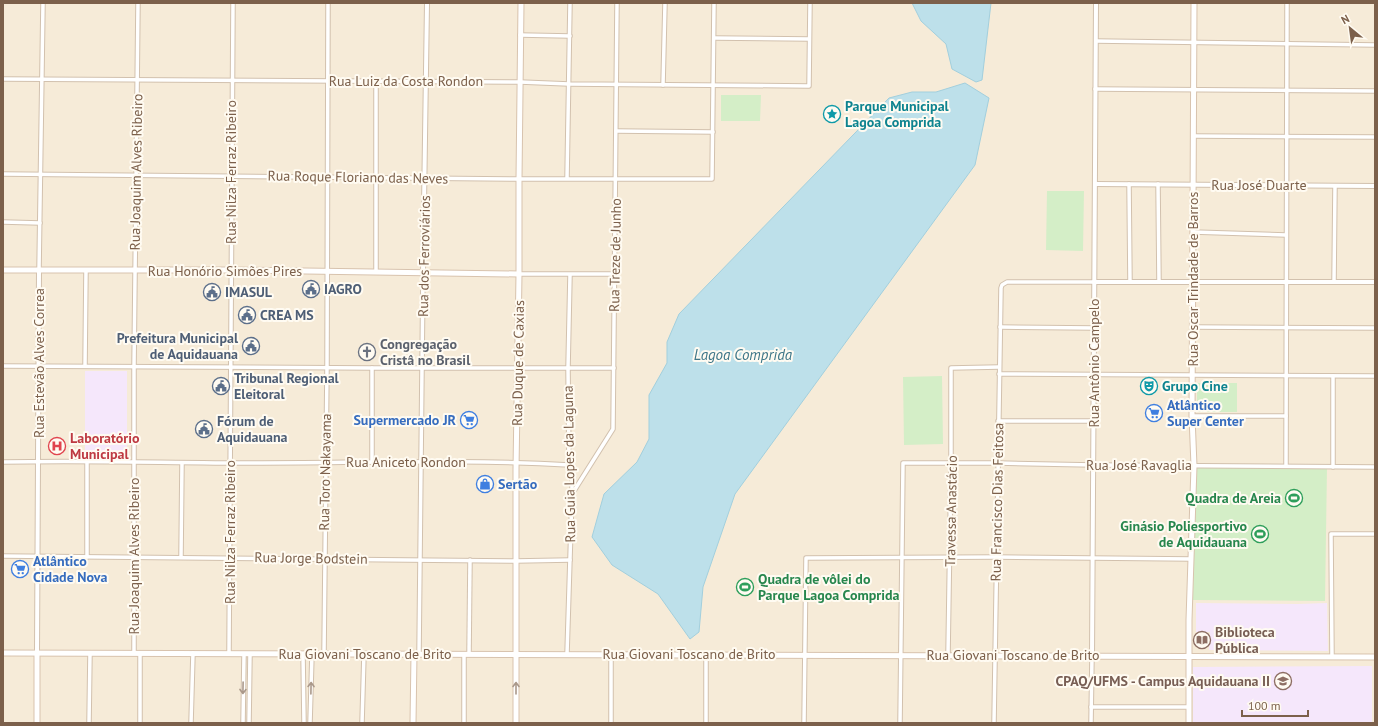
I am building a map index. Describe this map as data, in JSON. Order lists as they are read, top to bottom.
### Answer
{
  "streets": {
    "main road": [
      "Rua dos Ferroviários",
      "Rua Honório Simões Pires",
      "Rua Oscar Trindade de Barros",
      "Rua Estevão Alves Correa",
      "Rua Duque de Caxias",
      "Rua Giovani Toscano de Brito"
    ],
    "street": [
      "Rua Luiz da Costa Rondon",
      "Rua Joaquim Alves Ribeiro",
      "Rua Nilza Ferraz Ribeiro",
      "Rua Roque Floriano das Neves",
      "Rua José Duarte",
      "Rua Treze de Junho",
      "Rua Antônio Campelo",
      "Rua Aniceto Rondon",
      "Rua Guia Lopes da Laguna",
      "Rua José Ravaglia",
      "Rua Toro Nakayama",
      "Rua Francisco Dias Feitosa",
      "Travessa Anastácio",
      "Rua Jorge Bodstein"
    ]
  },
  "crossings": [
    ["Rua Luiz da Costa Rondon", "Rua Joaquim Alves Ribeiro"],
    ["Rua Luiz da Costa Rondon", "Rua Nilza Ferraz Ribeiro"],
    ["Rua Luiz da Costa Rondon", "Rua Treze de Junho"],
    ["Rua Luiz da Costa Rondon", "Rua dos Ferroviários"],
    ["Rua Luiz da Costa Rondon", "Rua Estevão Alves Correa"],
    ["Rua Luiz da Costa Rondon", "Rua Duque de Caxias"],
    ["Rua Luiz da Costa Rondon", "Rua Toro Nakayama"],
    ["Rua Joaquim Alves Ribeiro", "Rua Roque Floriano das Neves"],
    ["Rua Joaquim Alves Ribeiro", "Rua Honório Simões Pires"],
    ["Rua Joaquim Alves Ribeiro", "Rua Aniceto Rondon"],
    ["Rua Joaquim Alves Ribeiro", "Rua Jorge Bodstein"],
    ["Rua Joaquim Alves Ribeiro", "Rua Giovani Toscano de Brito"],
    ["Rua Nilza Ferraz Ribeiro", "Rua Roque Floriano das Neves"],
    ["Rua Nilza Ferraz Ribeiro", "Rua Honório Simões Pires"],
    ["Rua Nilza Ferraz Ribeiro", "Rua Aniceto Rondon"],
    ["Rua Nilza Ferraz Ribeiro", "Rua Jorge Bodstein"],
    ["Rua Nilza Ferraz Ribeiro", "Rua Giovani Toscano de Brito"],
    ["Rua Roque Floriano das Neves", "Rua Treze de Junho"],
    ["Rua Roque Floriano das Neves", "Rua dos Ferroviários"],
    ["Rua Roque Floriano das Neves", "Rua Estevão Alves Correa"],
    ["Rua Roque Floriano das Neves", "Rua Duque de Caxias"],
    ["Rua Roque Floriano das Neves", "Rua Toro Nakayama"],
    ["Rua José Duarte", "Rua Oscar Trindade de Barros"],
    ["Rua José Duarte", "Rua Antônio Campelo"],
    ["Rua Treze de Junho", "Rua Honório Simões Pires"],
    ["Rua Treze de Junho", "Rua Guia Lopes da Laguna"],
    ["Rua dos Ferroviários", "Rua Honório Simões Pires"],
    ["Rua dos Ferroviários", "Rua Aniceto Rondon"],
    ["Rua dos Ferroviários", "Rua Jorge Bodstein"],
    ["Rua dos Ferroviários", "Rua Giovani Toscano de Brito"],
    ["Rua Honório Simões Pires", "Rua Estevão Alves Correa"],
    ["Rua Honório Simões Pires", "Rua Duque de Caxias"],
    ["Rua Honório Simões Pires", "Rua Guia Lopes da Laguna"],
    ["Rua Honório Simões Pires", "Rua Toro Nakayama"],
    ["Rua Oscar Trindade de Barros", "Rua José Ravaglia"],
    ["Rua Oscar Trindade de Barros", "Rua Giovani Toscano de Brito"],
    ["Rua Estevão Alves Correa", "Rua Aniceto Rondon"],
    ["Rua Estevão Alves Correa", "Rua Jorge Bodstein"],
    ["Rua Estevão Alves Correa", "Rua Giovani Toscano de Brito"],
    ["Rua Duque de Caxias", "Rua Aniceto Rondon"],
    ["Rua Duque de Caxias", "Rua Jorge Bodstein"],
    ["Rua Duque de Caxias", "Rua Giovani Toscano de Brito"],
    ["Rua Antônio Campelo", "Rua José Ravaglia"],
    ["Rua Antônio Campelo", "Rua Francisco Dias Feitosa"],
    ["Rua Antônio Campelo", "Rua Giovani Toscano de Brito"],
    ["Rua Aniceto Rondon", "Rua Guia Lopes da Laguna"],
    ["Rua Aniceto Rondon", "Rua Toro Nakayama"],
    ["Rua Guia Lopes da Laguna", "Rua Jorge Bodstein"],
    ["Rua Guia Lopes da Laguna", "Rua Giovani Toscano de Brito"],
    ["Rua José Ravaglia", "Rua Francisco Dias Feitosa"],
    ["Rua José Ravaglia", "Travessa Anastácio"],
    ["Rua Toro Nakayama", "Rua Jorge Bodstein"],
    ["Rua Toro Nakayama", "Rua Giovani Toscano de Brito"],
    ["Rua Francisco Dias Feitosa", "Travessa Anastácio"],
    ["Rua Francisco Dias Feitosa", "Rua Giovani Toscano de Brito"],
    ["Travessa Anastácio", "Rua Giovani Toscano de Brito"]
  ],
  "water": ["Lagoa Comprida"],
  "places": {
    "place": ["Parque Municipal Lagoa Comprida"],
    "public building": [
      "IAGRO",
      "IMASUL",
      "CREA MS",
      "Prefeitura Municipal de Aquidauana",
      "Tribunal Regional Eleitoral",
      "Fórum de Aquidauana"
    ],
    "church": ["Congregação Cristâ no Brasil"],
    "theatre": ["Grupo Cine"],
    "supermarket": ["Atlântico Super Center", "Supermercado JR", "Atlântico Cidade Nova"],
    "hospital": ["Laboratório Municipal"],
    "shop": ["Sertão"],
    "sports": ["Quadra de Areia", "Ginásio Poliesportivo de Aquidauana", "Quadra de vôlei do Parque Lagoa Comprida"],
    "library": ["Biblioteca Pública"],
    "school or university": ["CPAQ/UFMS - Campus Aquidauana II"]
  },
  "scale_bar": "100 m",
  "north": "top left"
}
